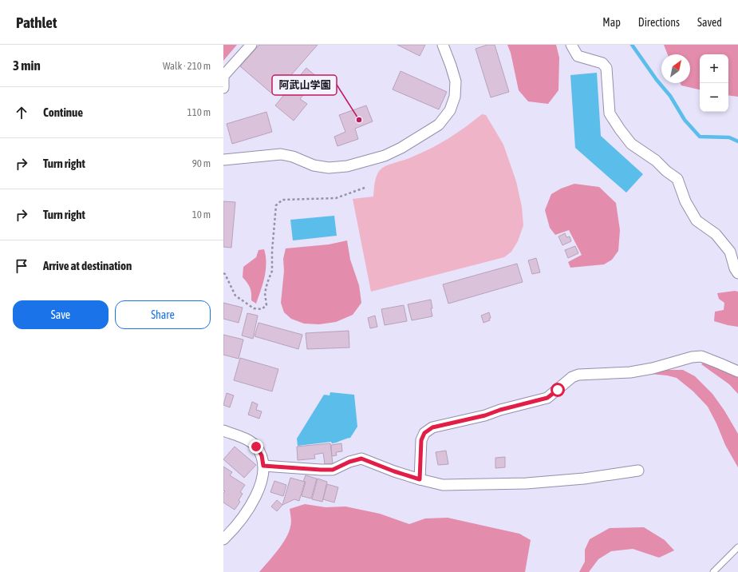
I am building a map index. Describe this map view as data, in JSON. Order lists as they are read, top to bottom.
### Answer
{
  "places": ["阿武山学園"],
  "north": "top right",
  "page": {
    "header": "Pathlet",
    "nav": ["Map", "Directions", "Saved"],
    "heading": ["3 min", "Walk · 210 m"],
    "map_buttons": ["+", "−"],
    "list": [
      ["Continue", "110 m"],
      ["Turn right", "90 m"],
      ["Turn right", "10 m"],
      "Arrive at destination"
    ],
    "buttons": ["Save", "Share"]
  }
}
